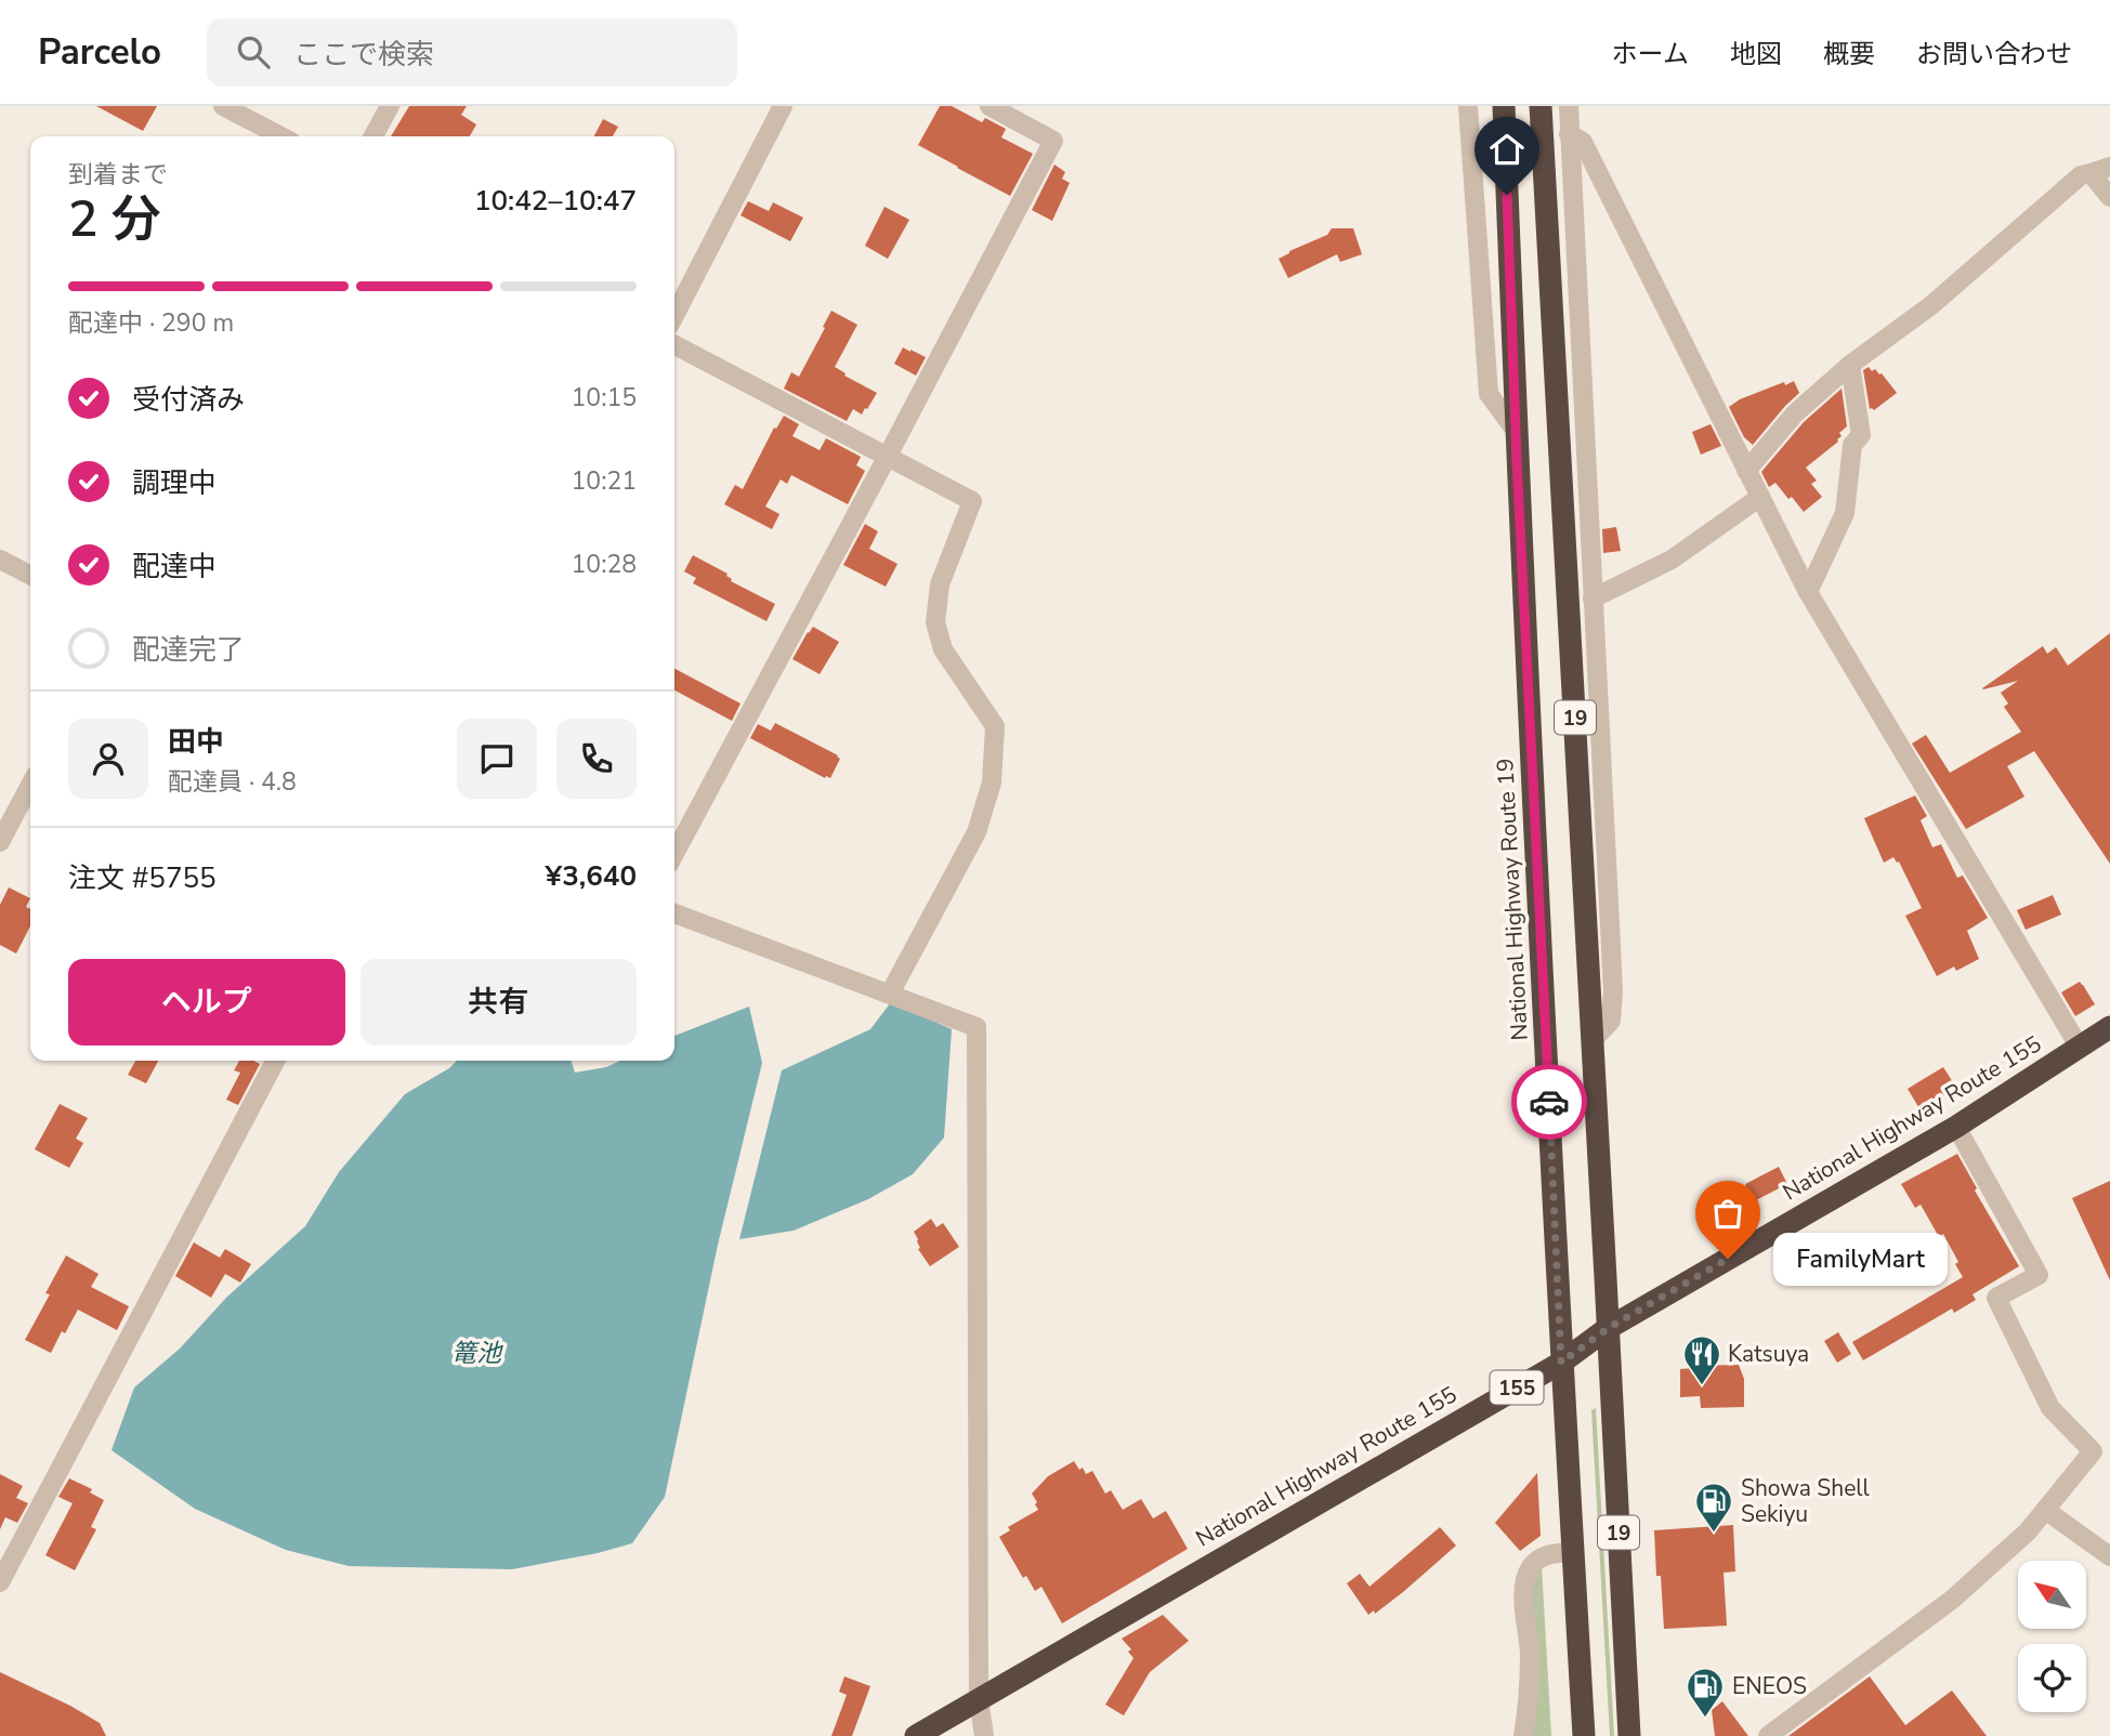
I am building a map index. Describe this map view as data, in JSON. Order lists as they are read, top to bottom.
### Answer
{
  "streets": {
    "highway": [
      "19",
      "National Highway Route 19",
      "National Highway Route 155",
      "155"
    ]
  },
  "crossings": [
    ["19", "National Highway Route 155"],
    ["National Highway Route 19", "National Highway Route 155"]
  ],
  "water": ["篭池"],
  "places": {
    "other": ["FamilyMart"],
    "restaurant": ["Katsuya"],
    "fuel station": ["Showa Shell Sekiyu", "ENEOS"]
  },
  "north": "top left",
  "page": {
    "header": "Parcelo",
    "search": "ここで検索",
    "nav": [
      "ホーム",
      "地図",
      "概要",
      "お問い合わせ"
    ],
    "heading": ["2 分", "到着まで", "10:42–10:47"],
    "panel": [
      "田中",
      "配達員 · 4.8",
      "注文 #5755",
      "¥3,640"
    ],
    "bar": "配達中 · 290 m",
    "list": [
      ["受付済み", "10:15"],
      ["調理中", "10:21"],
      ["配達中", "10:28"],
      "配達完了"
    ],
    "buttons": ["ヘルプ", "共有"],
    "bubble": "FamilyMart"
  }
}
